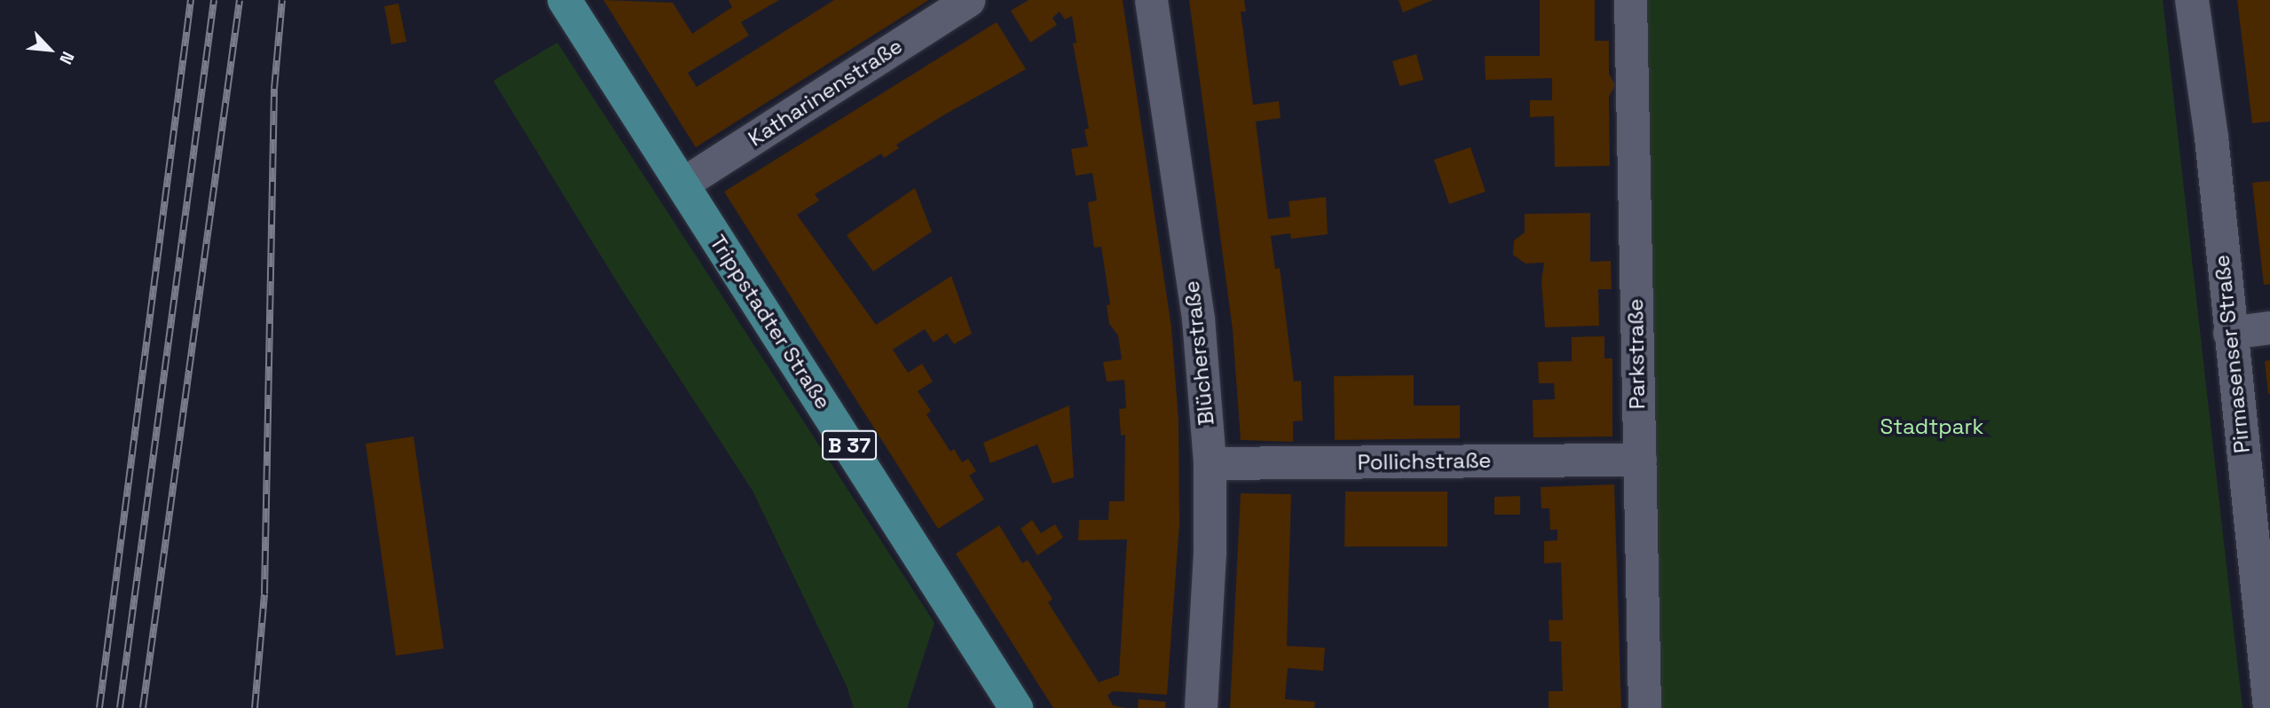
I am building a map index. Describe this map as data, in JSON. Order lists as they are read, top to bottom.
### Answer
{
  "streets": {
    "main road": ["Trippstadter Straße", "B 37"],
    "street": [
      "Katharinenstraße",
      "Blücherstraße",
      "Parkstraße",
      "Pirmasenser Straße",
      "Pollichstraße"
    ]
  },
  "crossings": [
    ["Katharinenstraße", "Trippstadter Straße"],
    ["Blücherstraße", "Pollichstraße"],
    ["Parkstraße", "Pollichstraße"]
  ],
  "parks": ["Stadtpark"],
  "north": "bottom right"
}
